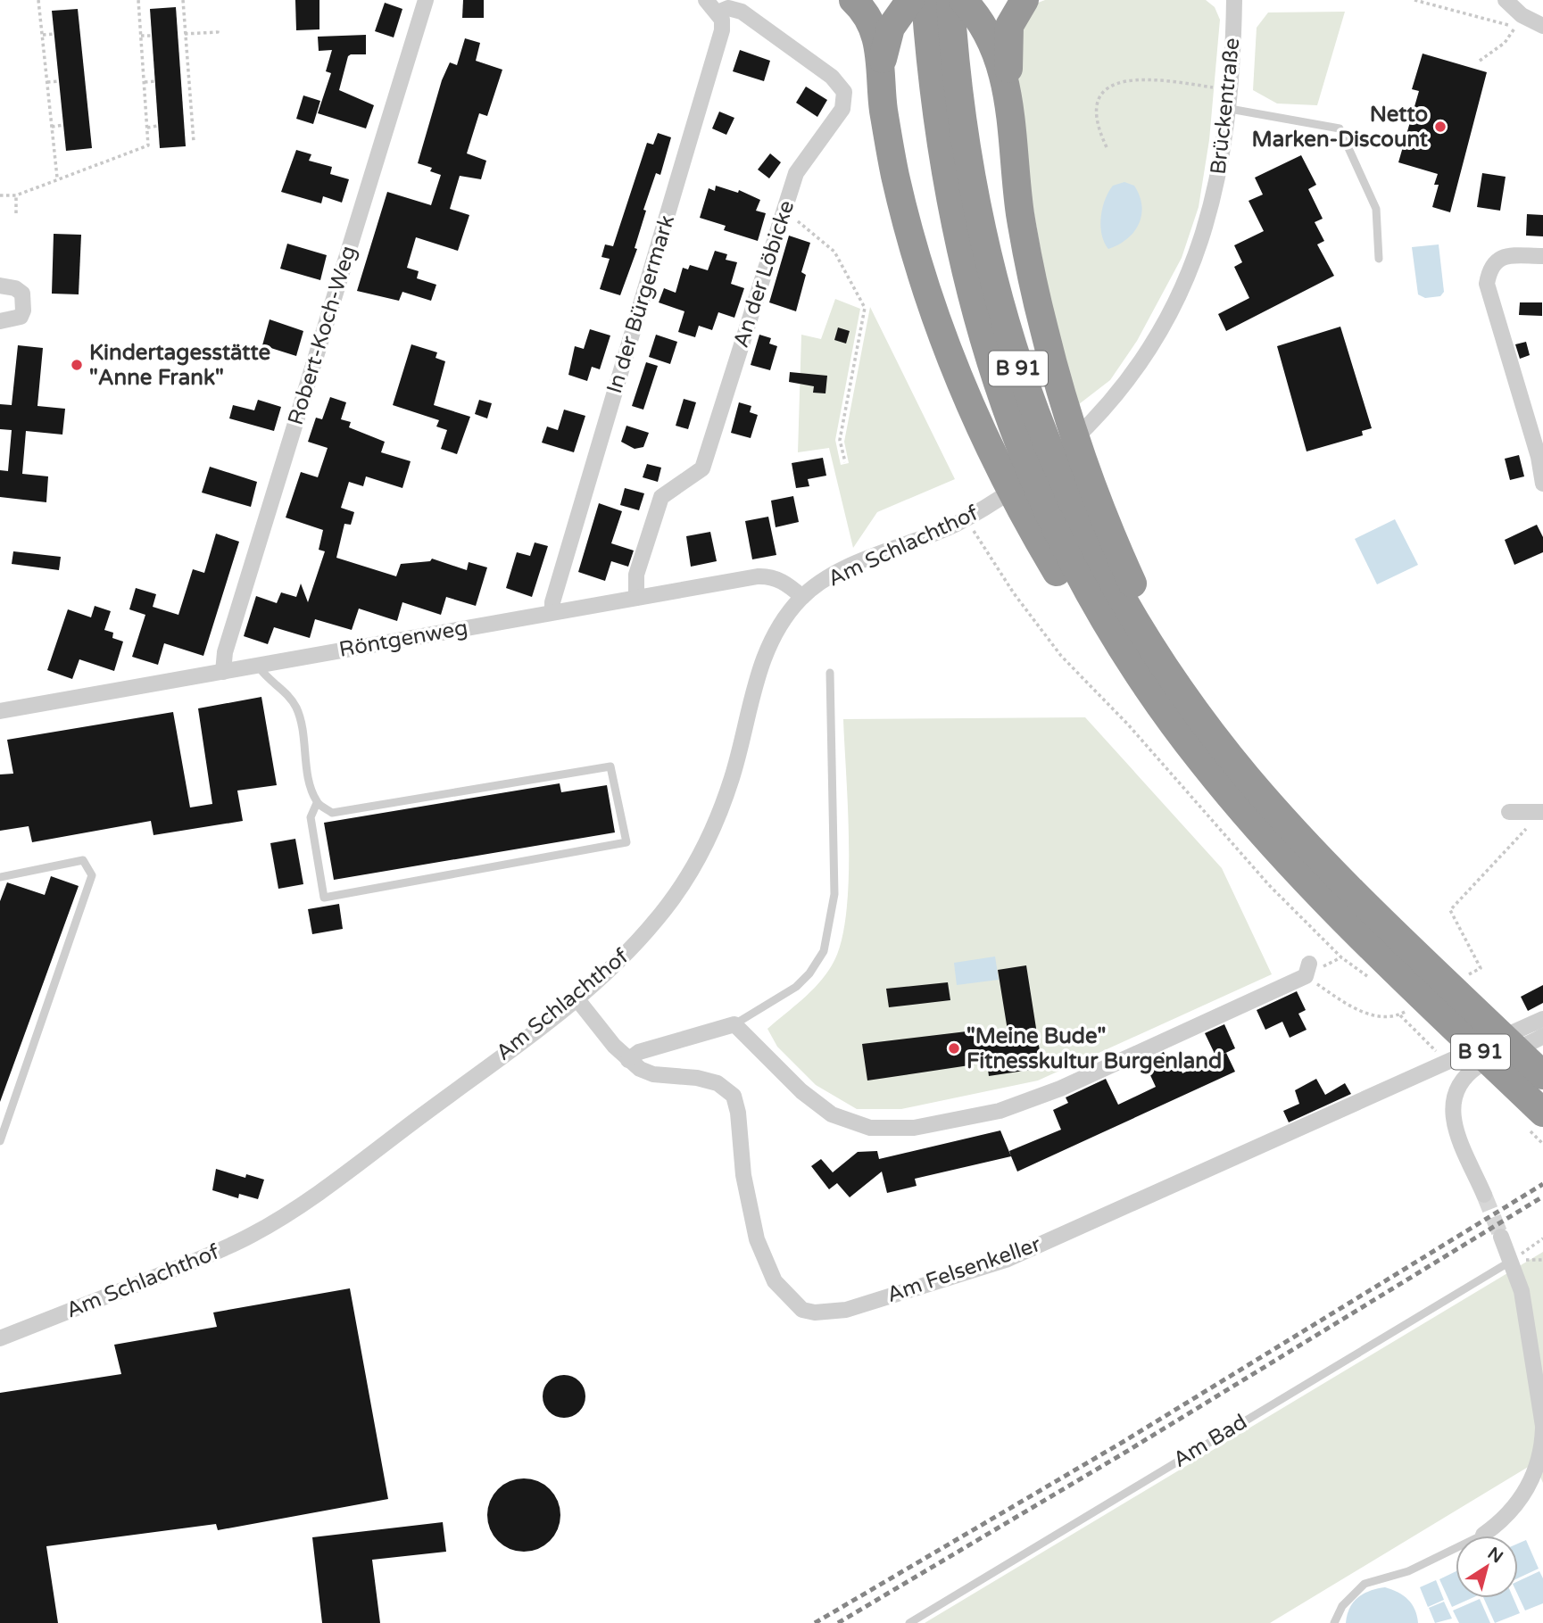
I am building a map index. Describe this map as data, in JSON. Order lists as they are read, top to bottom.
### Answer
{
  "streets": {
    "highway": ["B 91"],
    "street": [
      "Brückentraße",
      "An der Löbicke",
      "In der Bürgermark",
      "Robert-Koch-Weg",
      "Am Schlachthof",
      "Röntgenweg",
      "Am Felsenkeller"
    ],
    "lane": ["Am Bad"]
  },
  "crossings": [
    ["Brückentraße", "Am Schlachthof"],
    ["An der Löbicke", "In der Bürgermark"],
    ["An der Löbicke", "Röntgenweg"],
    ["In der Bürgermark", "Röntgenweg"],
    ["Robert-Koch-Weg", "Röntgenweg"],
    ["Am Schlachthof", "Röntgenweg"],
    ["Am Schlachthof", "Am Felsenkeller"]
  ],
  "places": ["Netto Marken-Discount", "Kindertagesstätte \"Anne Frank\"", "\"Meine Bude\" Fitnesskultur Burgenland"],
  "north": "top right"
}
